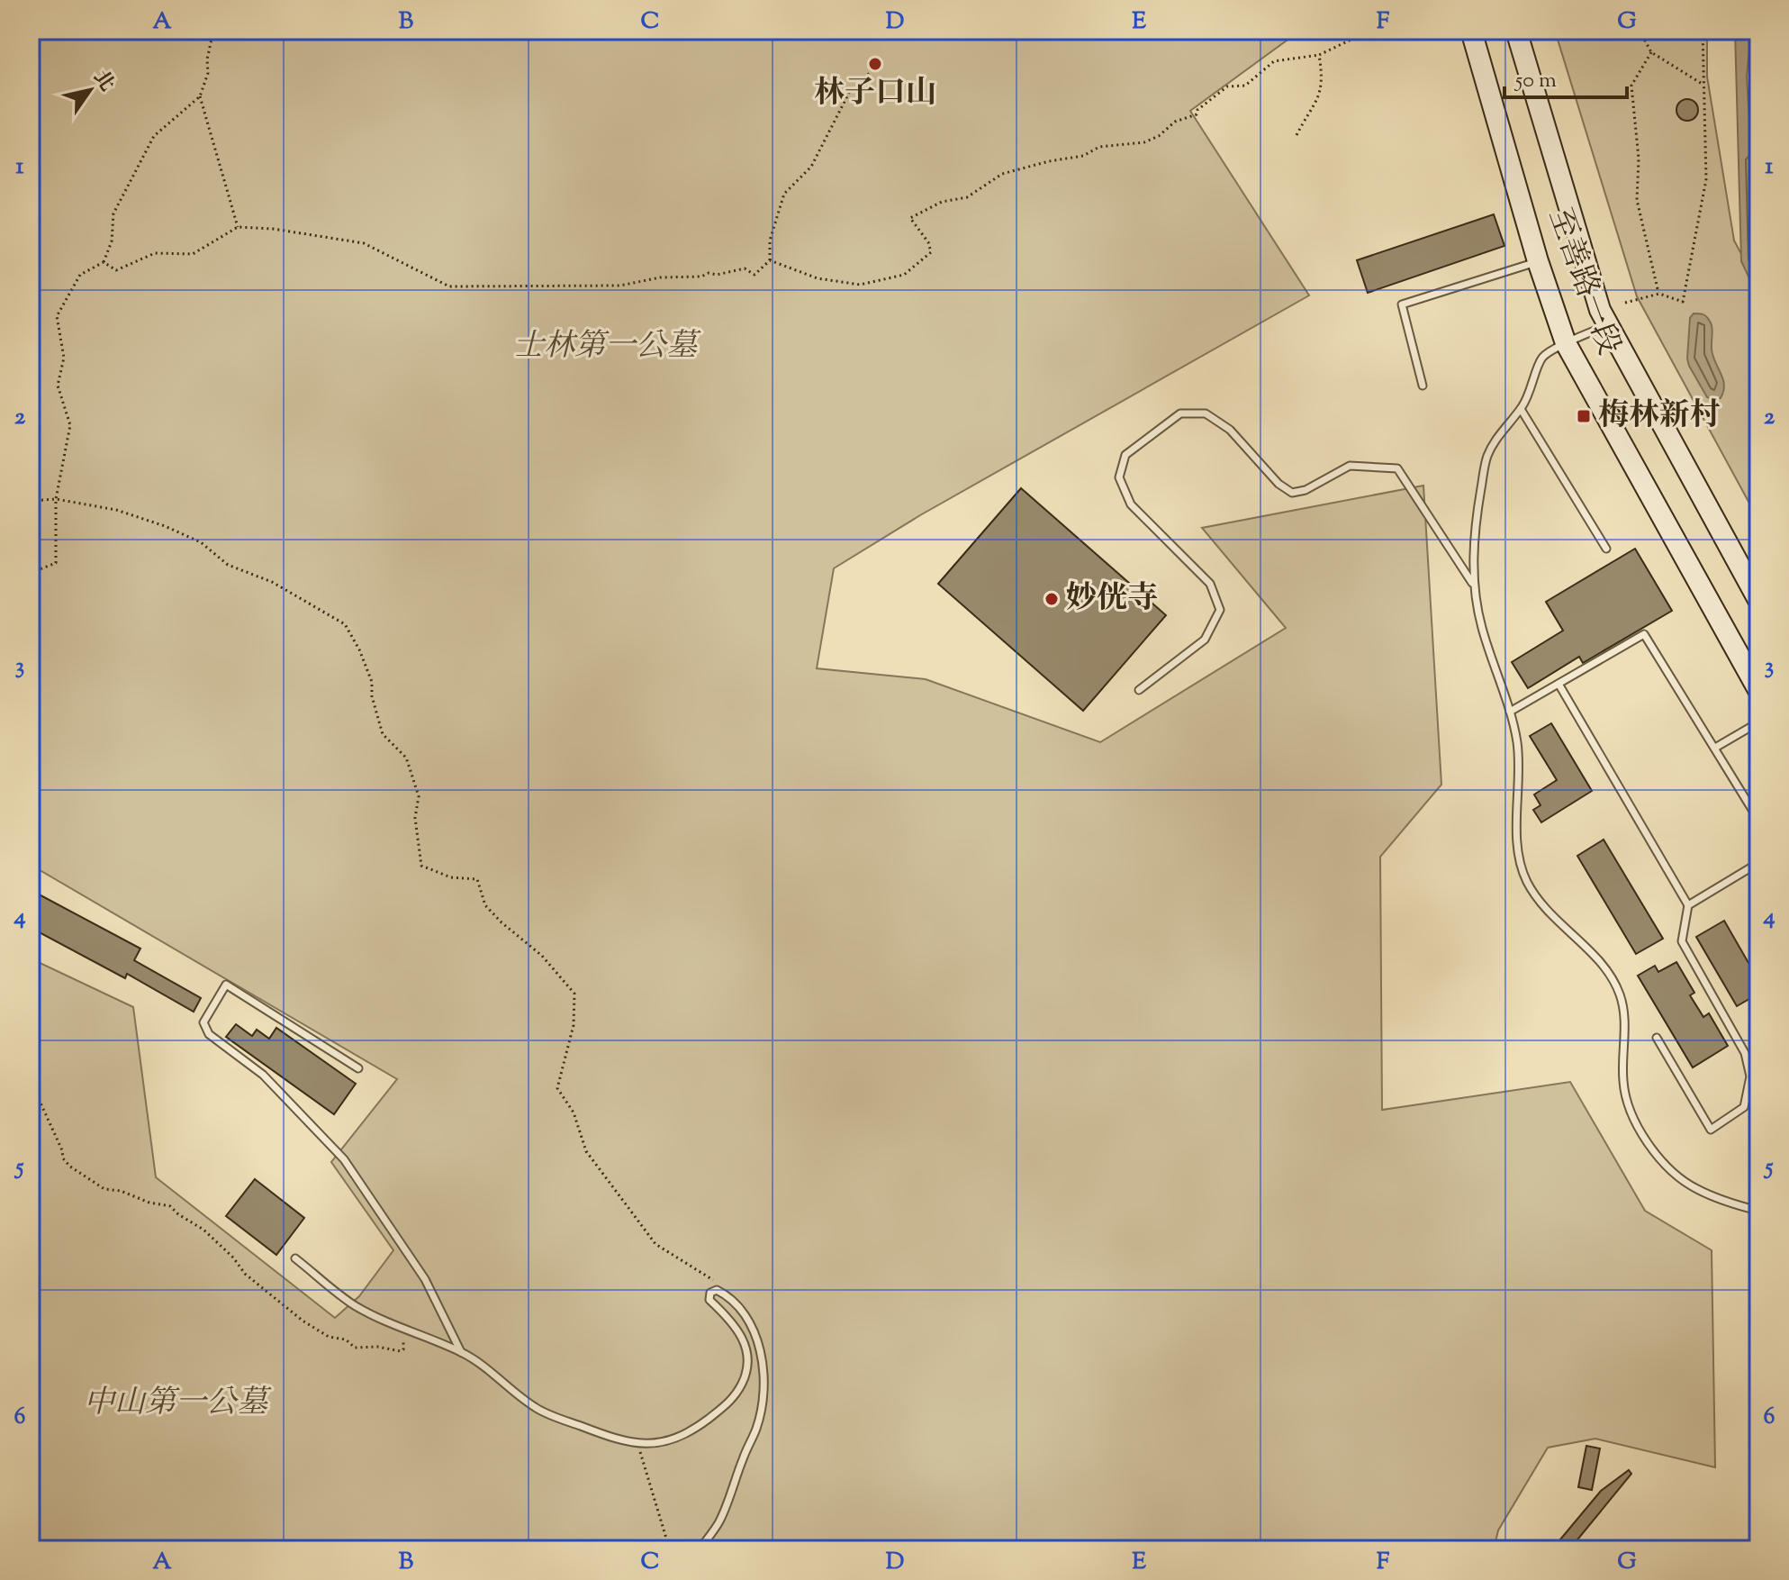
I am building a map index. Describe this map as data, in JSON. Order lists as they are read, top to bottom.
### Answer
{
  "streets": {
    "main road": ["至善路一段"]
  },
  "parks": ["士林第一公墓", "中山第一公墓"],
  "places": {
    "other": ["林子口山", "妙侊寺"],
    "transit": ["梅林新村"]
  },
  "scale_bar": "50 m",
  "north": "top right",
  "grid": {
    "columns": [
      "A",
      "B",
      "C",
      "D",
      "E",
      "F",
      "G"
    ],
    "rows": [
      "1",
      "2",
      "3",
      "4",
      "5",
      "6"
    ]
  }
}
